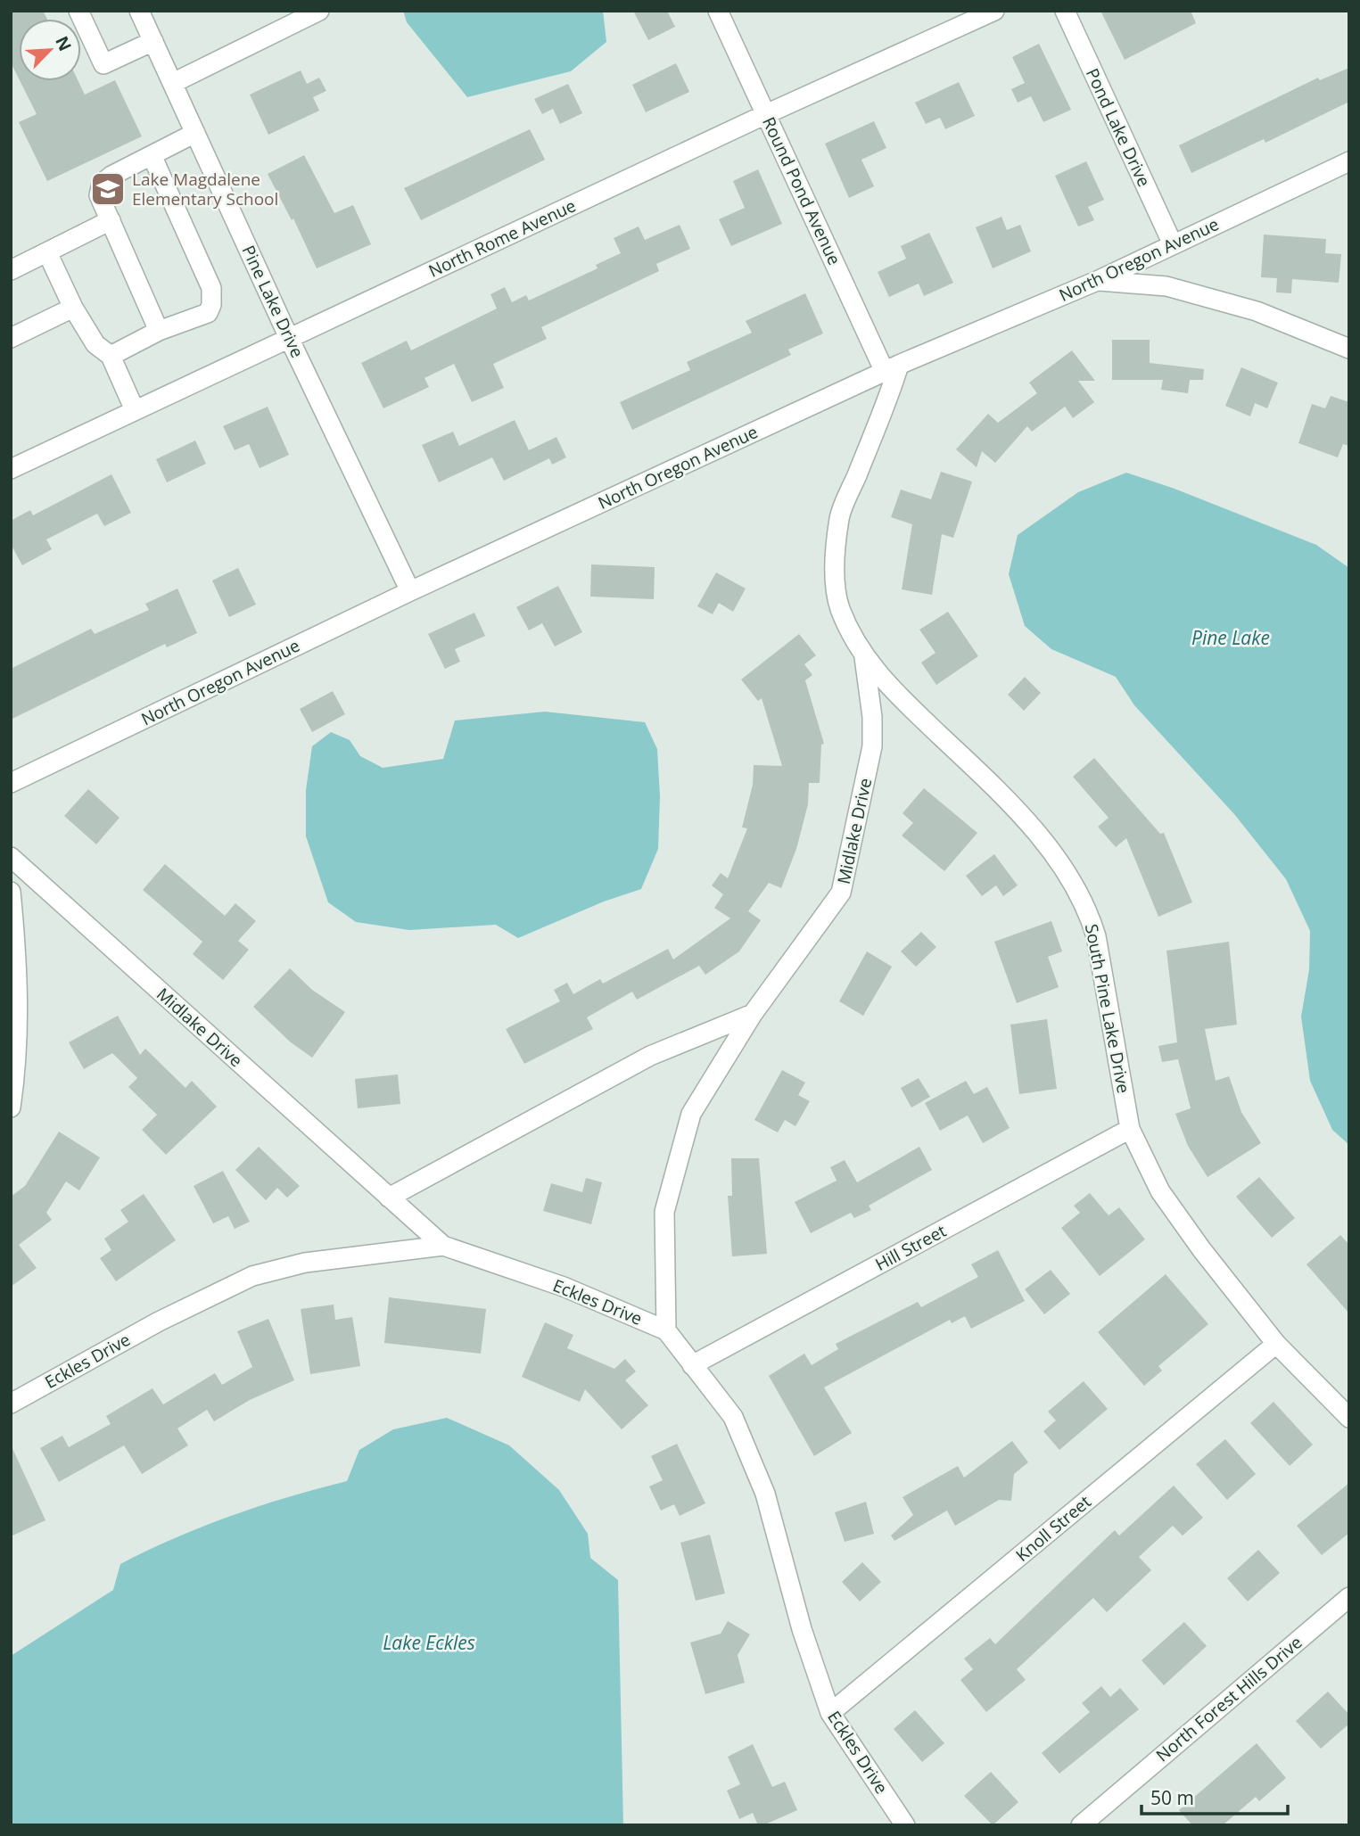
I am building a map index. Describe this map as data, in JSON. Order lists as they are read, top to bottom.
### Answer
{
  "streets": {
    "street": [
      "Pond Lake Drive",
      "Round Pond Avenue",
      "North Rome Avenue",
      "North Oregon Avenue",
      "Pine Lake Drive",
      "Midlake Drive",
      "South Pine Lake Drive",
      "Hill Street",
      "Eckles Drive",
      "Knoll Street",
      "North Forest Hills Drive"
    ]
  },
  "crossings": [
    ["Pond Lake Drive", "North Oregon Avenue"],
    ["Round Pond Avenue", "North Rome Avenue"],
    ["Round Pond Avenue", "North Oregon Avenue"],
    ["Round Pond Avenue", "South Pine Lake Drive"],
    ["North Rome Avenue", "Pine Lake Drive"],
    ["North Oregon Avenue", "Pine Lake Drive"],
    ["North Oregon Avenue", "South Pine Lake Drive"],
    ["Midlake Drive", "South Pine Lake Drive"],
    ["Midlake Drive", "Eckles Drive"],
    ["South Pine Lake Drive", "Hill Street"],
    ["South Pine Lake Drive", "Knoll Street"],
    ["Hill Street", "Eckles Drive"],
    ["Eckles Drive", "Knoll Street"]
  ],
  "water": ["Pine Lake", "Lake Eckles"],
  "places": {
    "school or university": ["Lake Magdalene Elementary School"]
  },
  "scale_bar": "50 m",
  "north": "top right"
}
